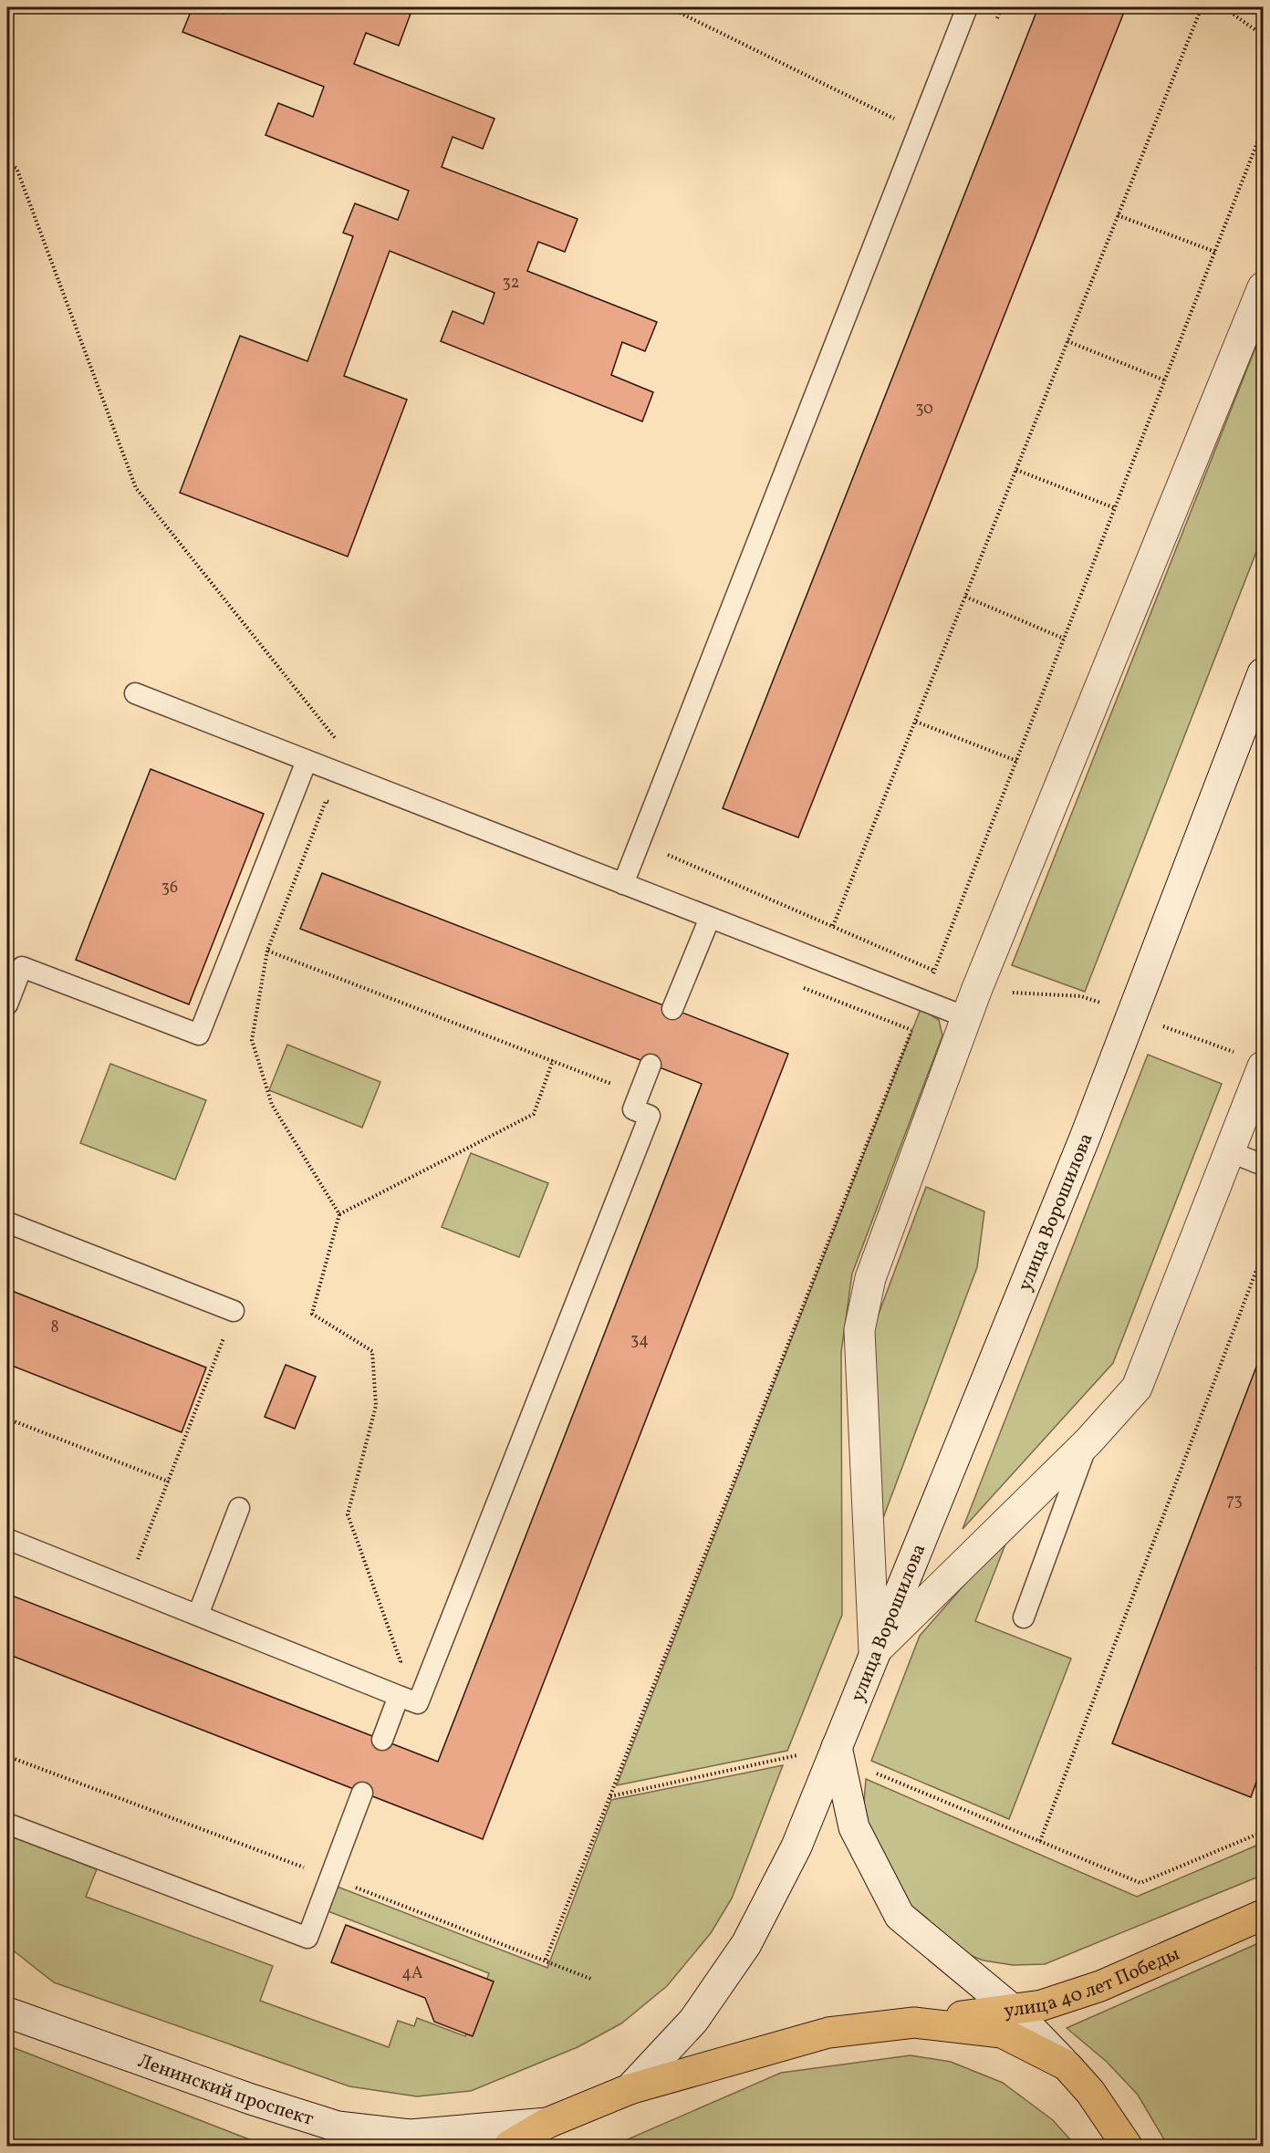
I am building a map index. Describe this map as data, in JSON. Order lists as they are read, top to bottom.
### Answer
{
  "streets": {
    "main road": ["улица Ворошилова", "улица 40 лет Победы", "Ленинский проспект"]
  },
  "house_numbers": [
    "32",
    "30",
    "36",
    "8",
    "34",
    "73",
    "4А"
  ]
}
